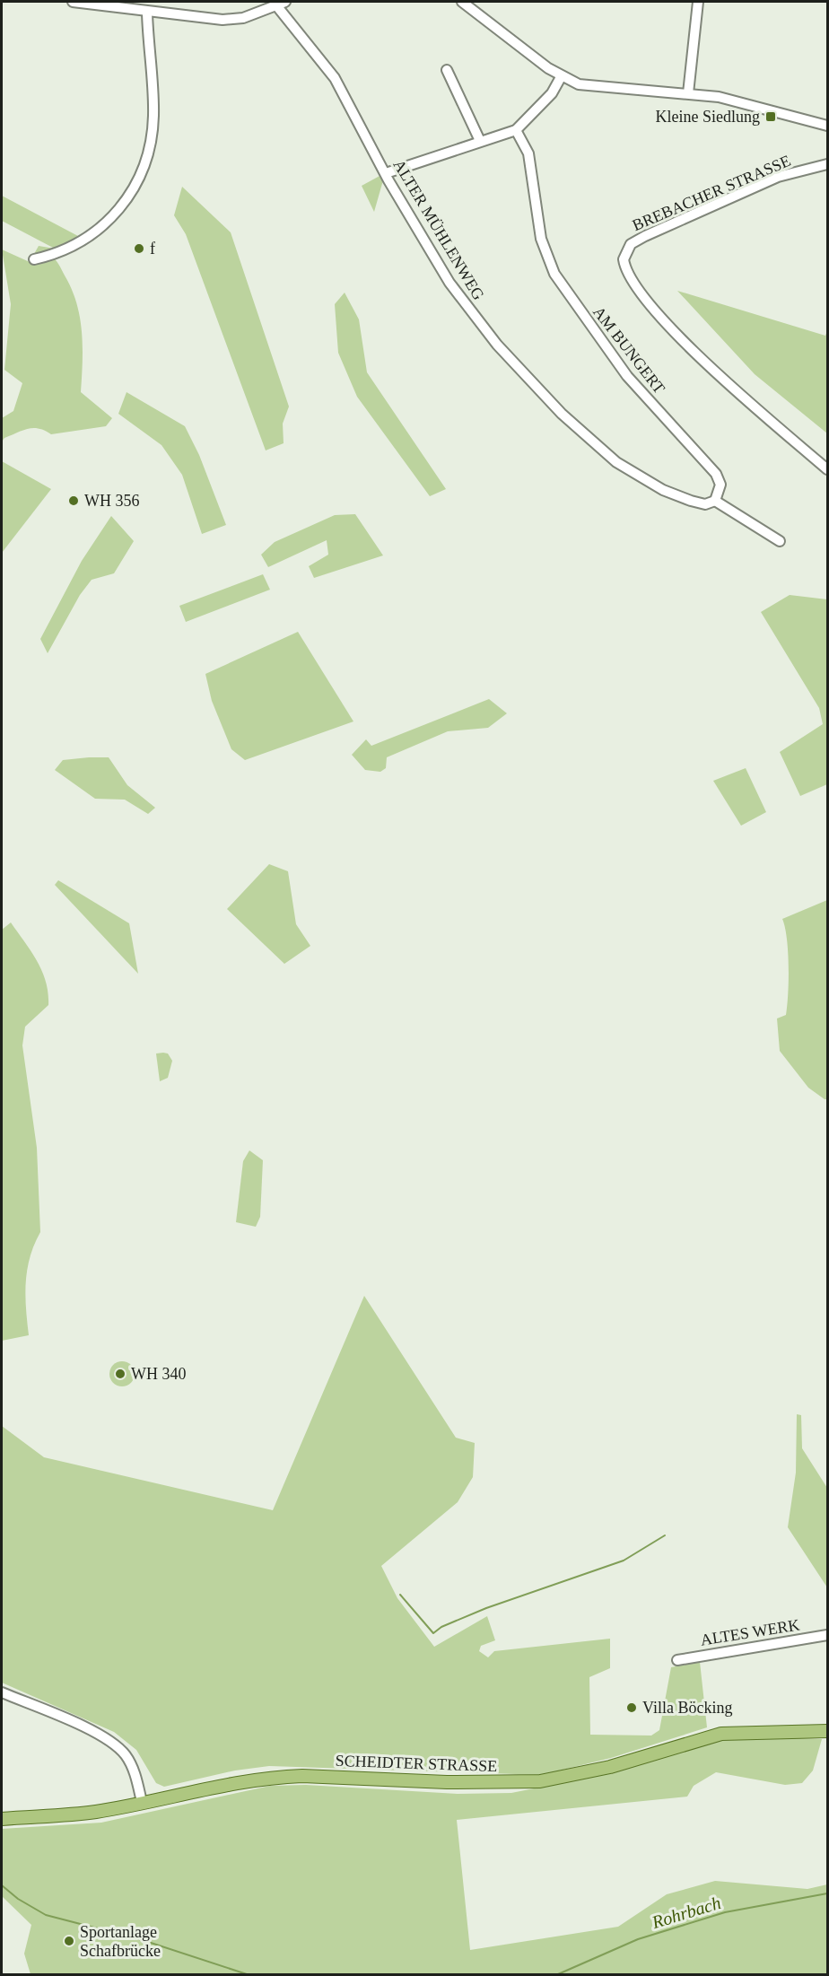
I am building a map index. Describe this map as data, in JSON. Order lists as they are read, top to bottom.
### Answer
{
  "streets": {
    "main road": ["SCHEIDTER STRASSE"],
    "street": [
      "BREBACHER STRASSE",
      "ALTER MÜHLENWEG",
      "AM BUNGERT",
      "ALTES WERK"
    ]
  },
  "crossings": [
    ["ALTER MÜHLENWEG", "AM BUNGERT"]
  ],
  "water": ["Rohrbach"],
  "places": {
    "transit": ["Kleine Siedlung"],
    "other": [
      "f",
      "WH 356",
      "WH 340",
      "Villa Böcking",
      "Sportanlage Schafbrücke"
    ]
  }
}
